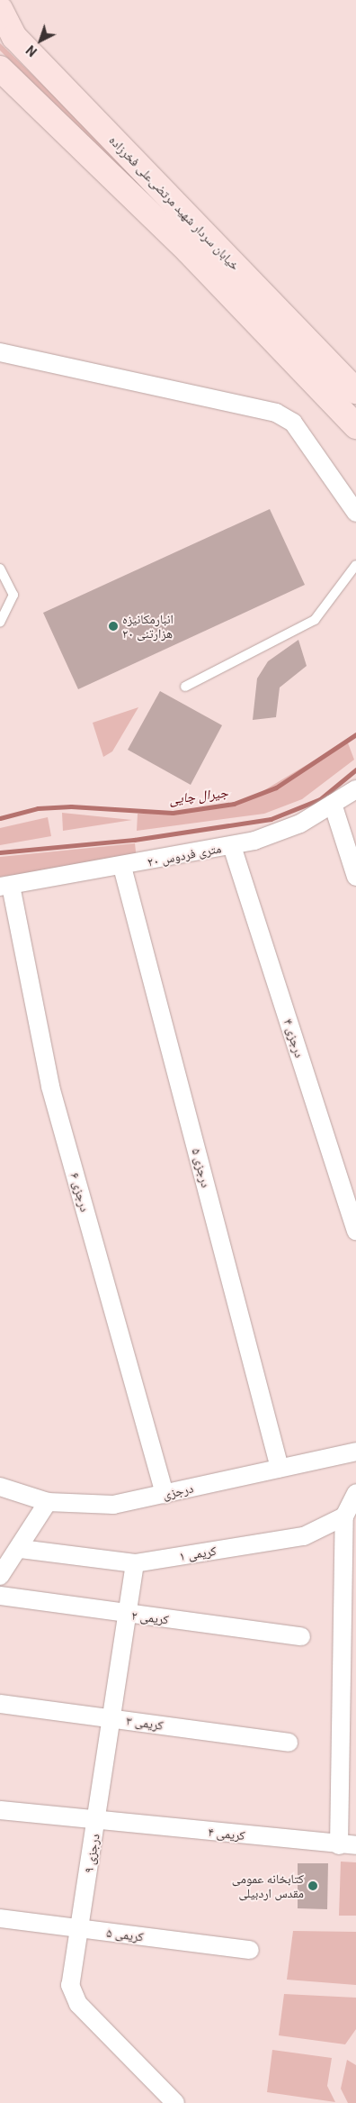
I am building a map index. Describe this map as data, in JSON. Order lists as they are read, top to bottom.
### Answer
{
  "streets": {
    "main road": ["خیابان سردار شهید مرتضی‌علی فخرزاده"],
    "street": [
      "۲۰ متری فردوس",
      "درجزی ۴",
      "درجزی ۵",
      "درجزی ۶",
      "درجزی",
      "کریمی ۱",
      "کریمی ۲",
      "کریمی ۳",
      "کریمی ۴",
      "درجزی ۹",
      "کریمی ۵"
    ]
  },
  "crossings": [
    ["۲۰ متری فردوس", "درجزی ۴"],
    ["۲۰ متری فردوس", "درجزی ۵"],
    ["۲۰ متری فردوس", "درجزی ۶"],
    ["درجزی ۵", "درجزی"],
    ["درجزی ۶", "درجزی"],
    ["کریمی ۱", "درجزی ۹"],
    ["کریمی ۲", "درجزی ۹"],
    ["کریمی ۳", "درجزی ۹"],
    ["کریمی ۴", "درجزی ۹"],
    ["درجزی ۹", "کریمی ۵"]
  ],
  "water": ["جیرال چایی"],
  "places": ["انبارمکانیزه ۲۰ هزارتنی", "کتابخانه عمومی مقدس اردبیلی"],
  "north": "bottom left"
}
